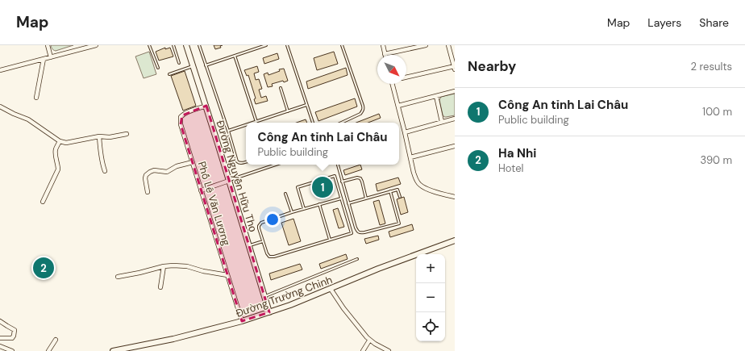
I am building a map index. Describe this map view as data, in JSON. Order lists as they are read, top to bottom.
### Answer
{
  "streets": {
    "main road": ["Đường Nguyễn Hữu Thọ", "Đường Trường Chinh"],
    "street": ["Phố Lê Văn Lương"]
  },
  "crossings": [
    ["Đường Nguyễn Hữu Thọ", "Phố Lê Văn Lương"],
    ["Đường Nguyễn Hữu Thọ", "Đường Trường Chinh"],
    ["Phố Lê Văn Lương", "Đường Trường Chinh"]
  ],
  "north": "bottom right",
  "page": {
    "header": "Map",
    "nav": ["Map", "Layers", "Share"],
    "heading": ["Nearby", "2 results"],
    "list": [
      {
        "mark": "1",
        "name": "Công An tỉnh Lai Châu",
        "note": "Public building",
        "value": "100 m"
      },
      {
        "mark": "2",
        "name": "Ha Nhi",
        "note": "Hotel",
        "value": "390 m"
      }
    ],
    "popup": ["Công An tỉnh Lai Châu", "Public building"],
    "pins": ["1", "2"],
    "map_buttons": ["+", "−"]
  }
}
